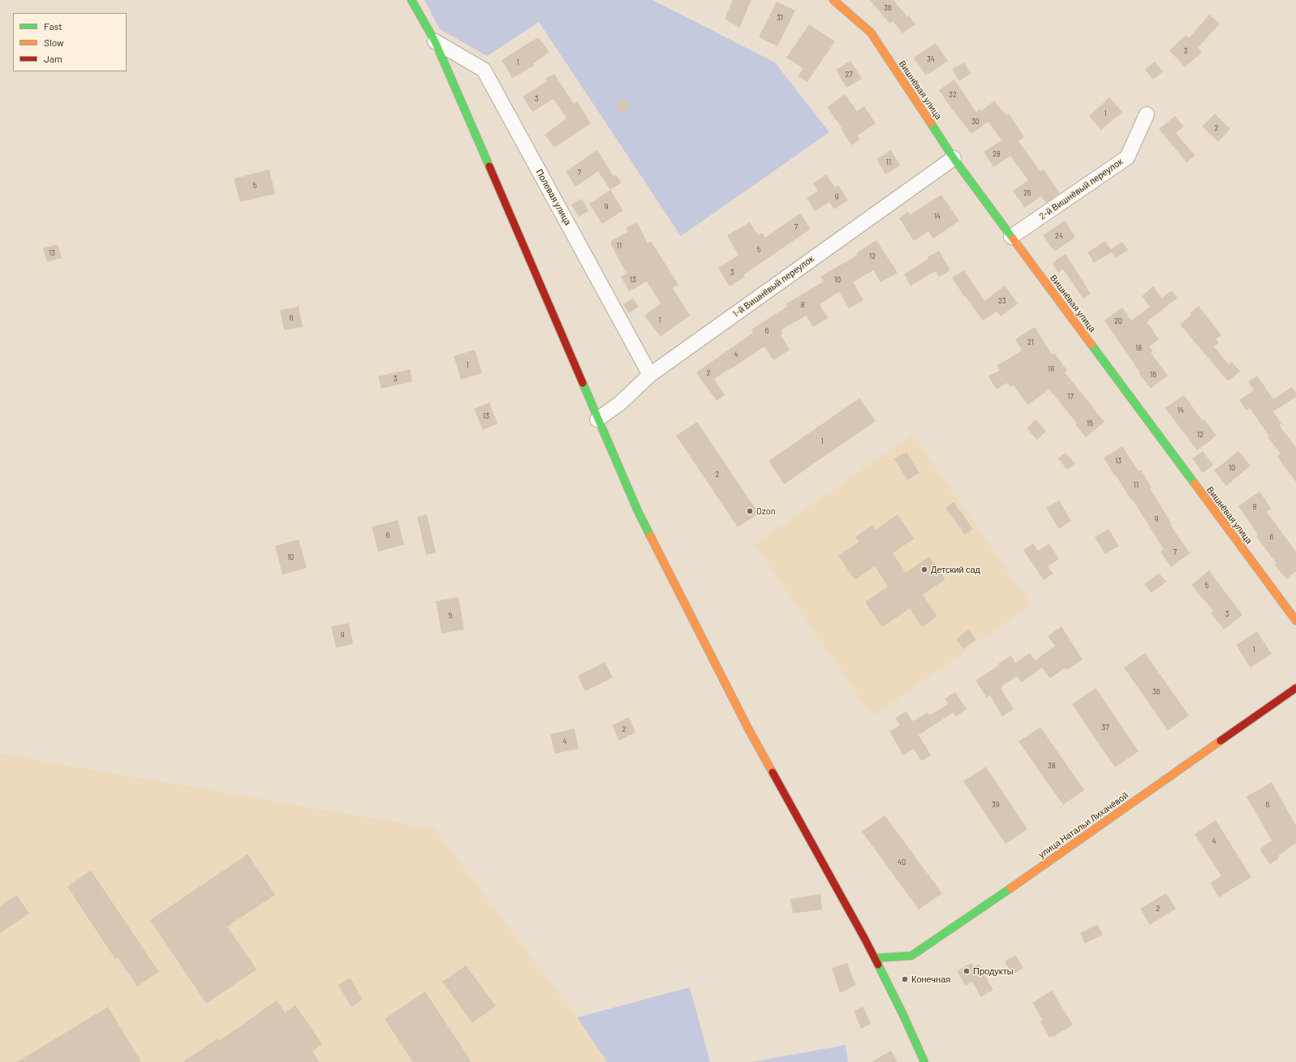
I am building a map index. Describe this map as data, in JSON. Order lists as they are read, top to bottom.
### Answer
{
  "streets": {
    "street": [
      "Вишнёвая улица",
      "2-й Вишнёвый переулок",
      "Полевая улица",
      "1-й Вишнёвый переулок",
      "улица Натальи Лихачёвой"
    ]
  },
  "crossings": [
    ["Вишнёвая улица", "2-й Вишнёвый переулок"],
    ["Вишнёвая улица", "1-й Вишнёвый переулок"],
    ["Полевая улица", "1-й Вишнёвый переулок"]
  ],
  "places": [
    "Ozon",
    "Детский сад",
    "Продукты",
    "Конечная"
  ],
  "house_numbers": [
    "36",
    "31",
    "3",
    "34",
    "1",
    "27",
    "32",
    "3",
    "1",
    "30",
    "2",
    "28",
    "11",
    "7",
    "5",
    "26",
    "9",
    "9",
    "14",
    "7",
    "24",
    "11",
    "5",
    "13",
    "12",
    "3",
    "13",
    "10",
    "23",
    "8",
    "6",
    "1",
    "20",
    "6",
    "21",
    "18",
    "4",
    "1",
    "19",
    "2",
    "16",
    "3",
    "17",
    "14",
    "13",
    "15",
    "12",
    "1",
    "13",
    "10",
    "2",
    "11",
    "8",
    "9",
    "6",
    "6",
    "7",
    "10",
    "5",
    "3",
    "5",
    "9",
    "1",
    "36",
    "37",
    "2",
    "4",
    "38",
    "39",
    "6",
    "4",
    "40",
    "2"
  ],
  "legend": ["Fast", "Slow", "Jam"]
}
